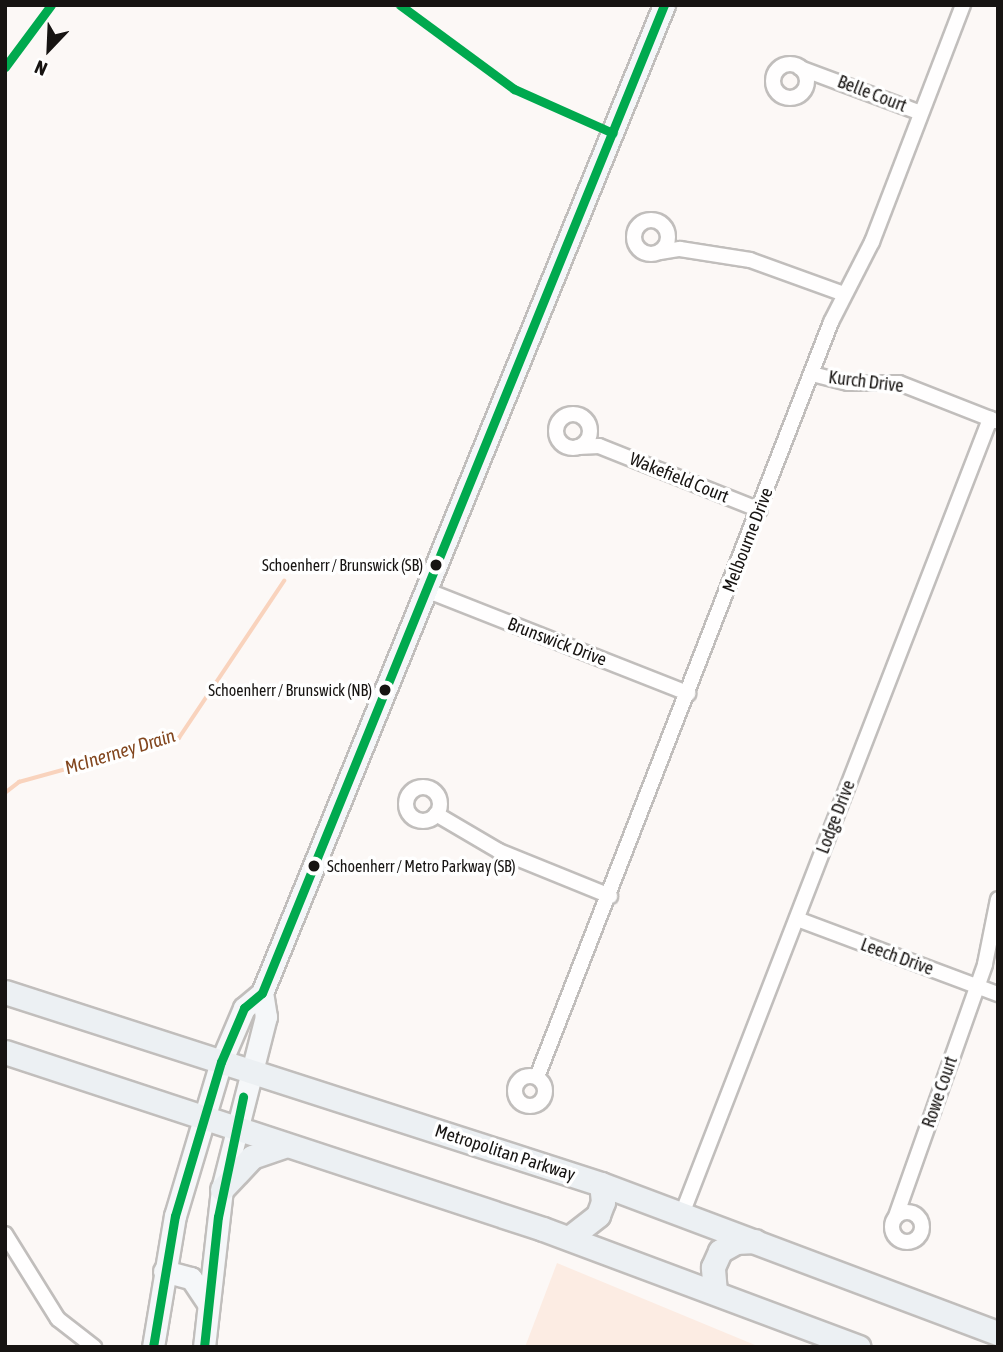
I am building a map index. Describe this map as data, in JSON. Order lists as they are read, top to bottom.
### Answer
{
  "streets": {
    "main road": ["Metropolitan Parkway"],
    "street": [
      "Belle Court",
      "Kurch Drive",
      "Wakefield Court",
      "Melbourne Drive",
      "Brunswick Drive",
      "Lodge Drive",
      "Leech Drive",
      "Rowe Court"
    ]
  },
  "crossings": [
    ["Belle Court", "Melbourne Drive"],
    ["Kurch Drive", "Melbourne Drive"],
    ["Kurch Drive", "Lodge Drive"],
    ["Wakefield Court", "Melbourne Drive"],
    ["Melbourne Drive", "Brunswick Drive"],
    ["Lodge Drive", "Leech Drive"],
    ["Lodge Drive", "Metropolitan Parkway"],
    ["Leech Drive", "Rowe Court"]
  ],
  "water": ["McInerney Drain"],
  "places": ["Schoenherr / Brunswick (SB)", "Schoenherr / Brunswick (NB)", "Schoenherr / Metro Parkway (SB)"],
  "north": "bottom left"
}
